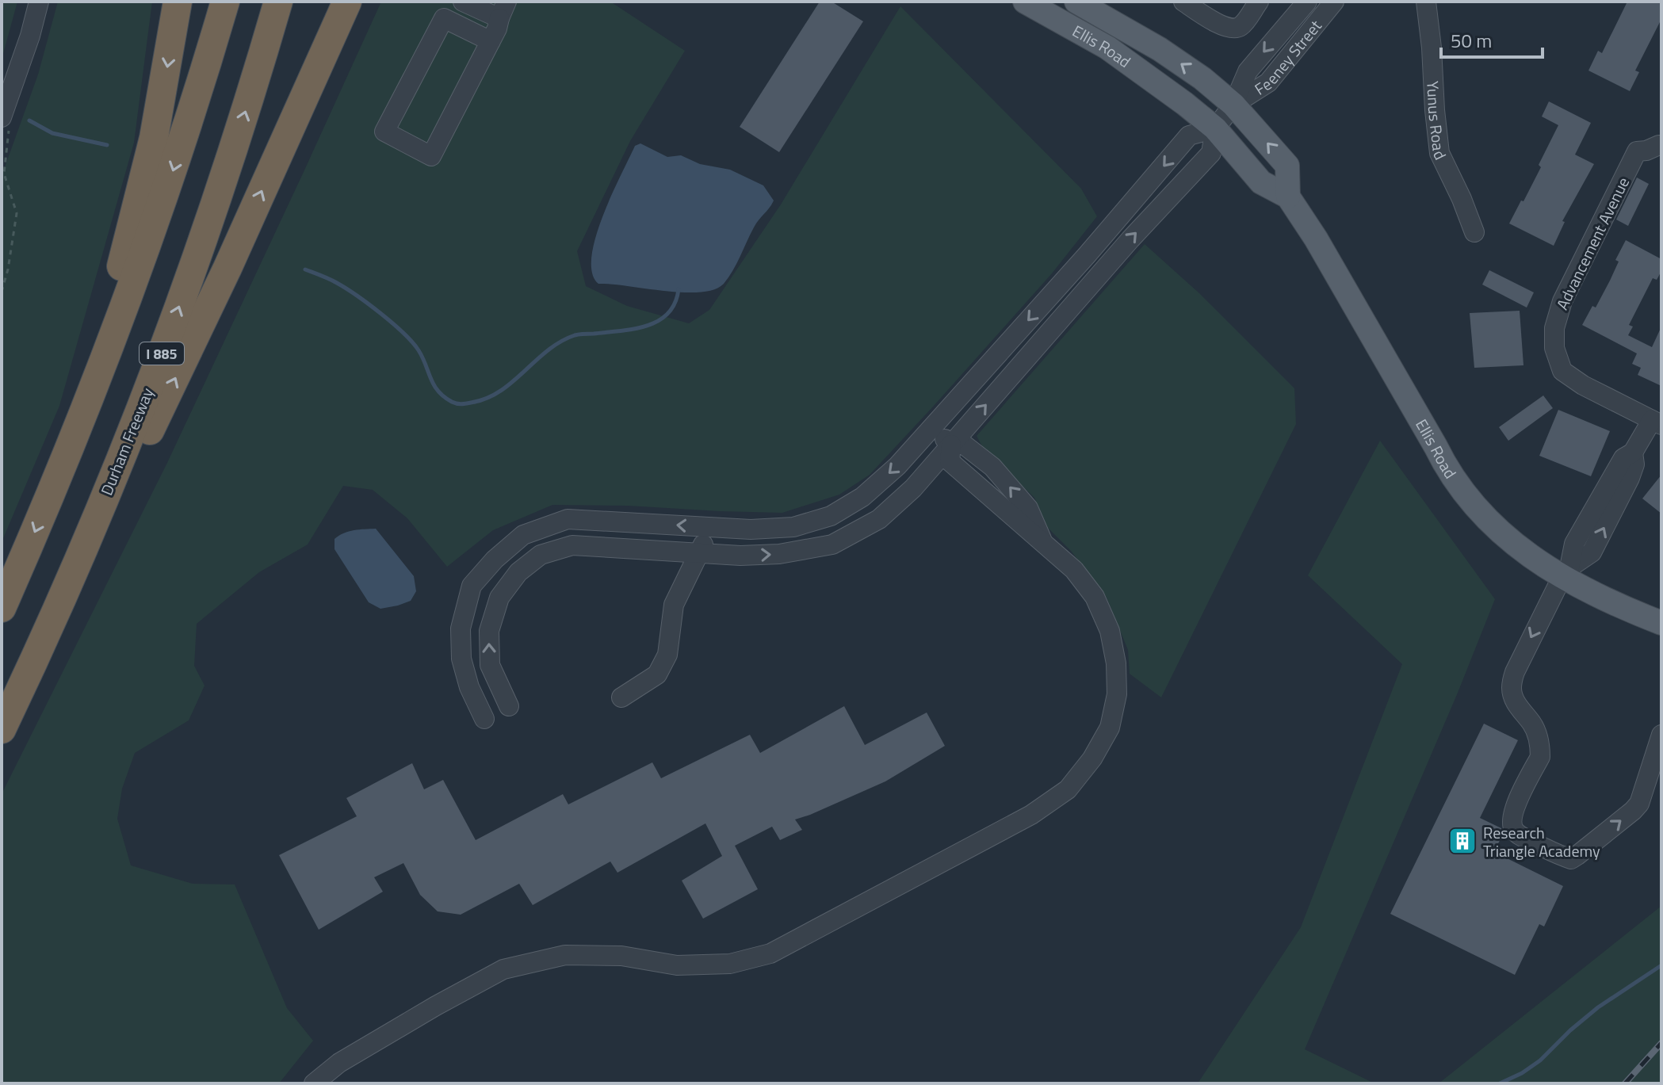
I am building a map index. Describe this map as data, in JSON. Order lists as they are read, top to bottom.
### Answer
{
  "streets": {
    "highway": ["I 885", "Durham Freeway"],
    "main road": ["Ellis Road"],
    "street": ["Feeney Street", "Yunus Road", "Advancement Avenue"]
  },
  "crossings": [
    ["Ellis Road", "Feeney Street"],
    ["Ellis Road", "Advancement Avenue"]
  ],
  "places": {
    "building": ["Research Triangle Academy"]
  },
  "scale_bar": "50 m"
}
